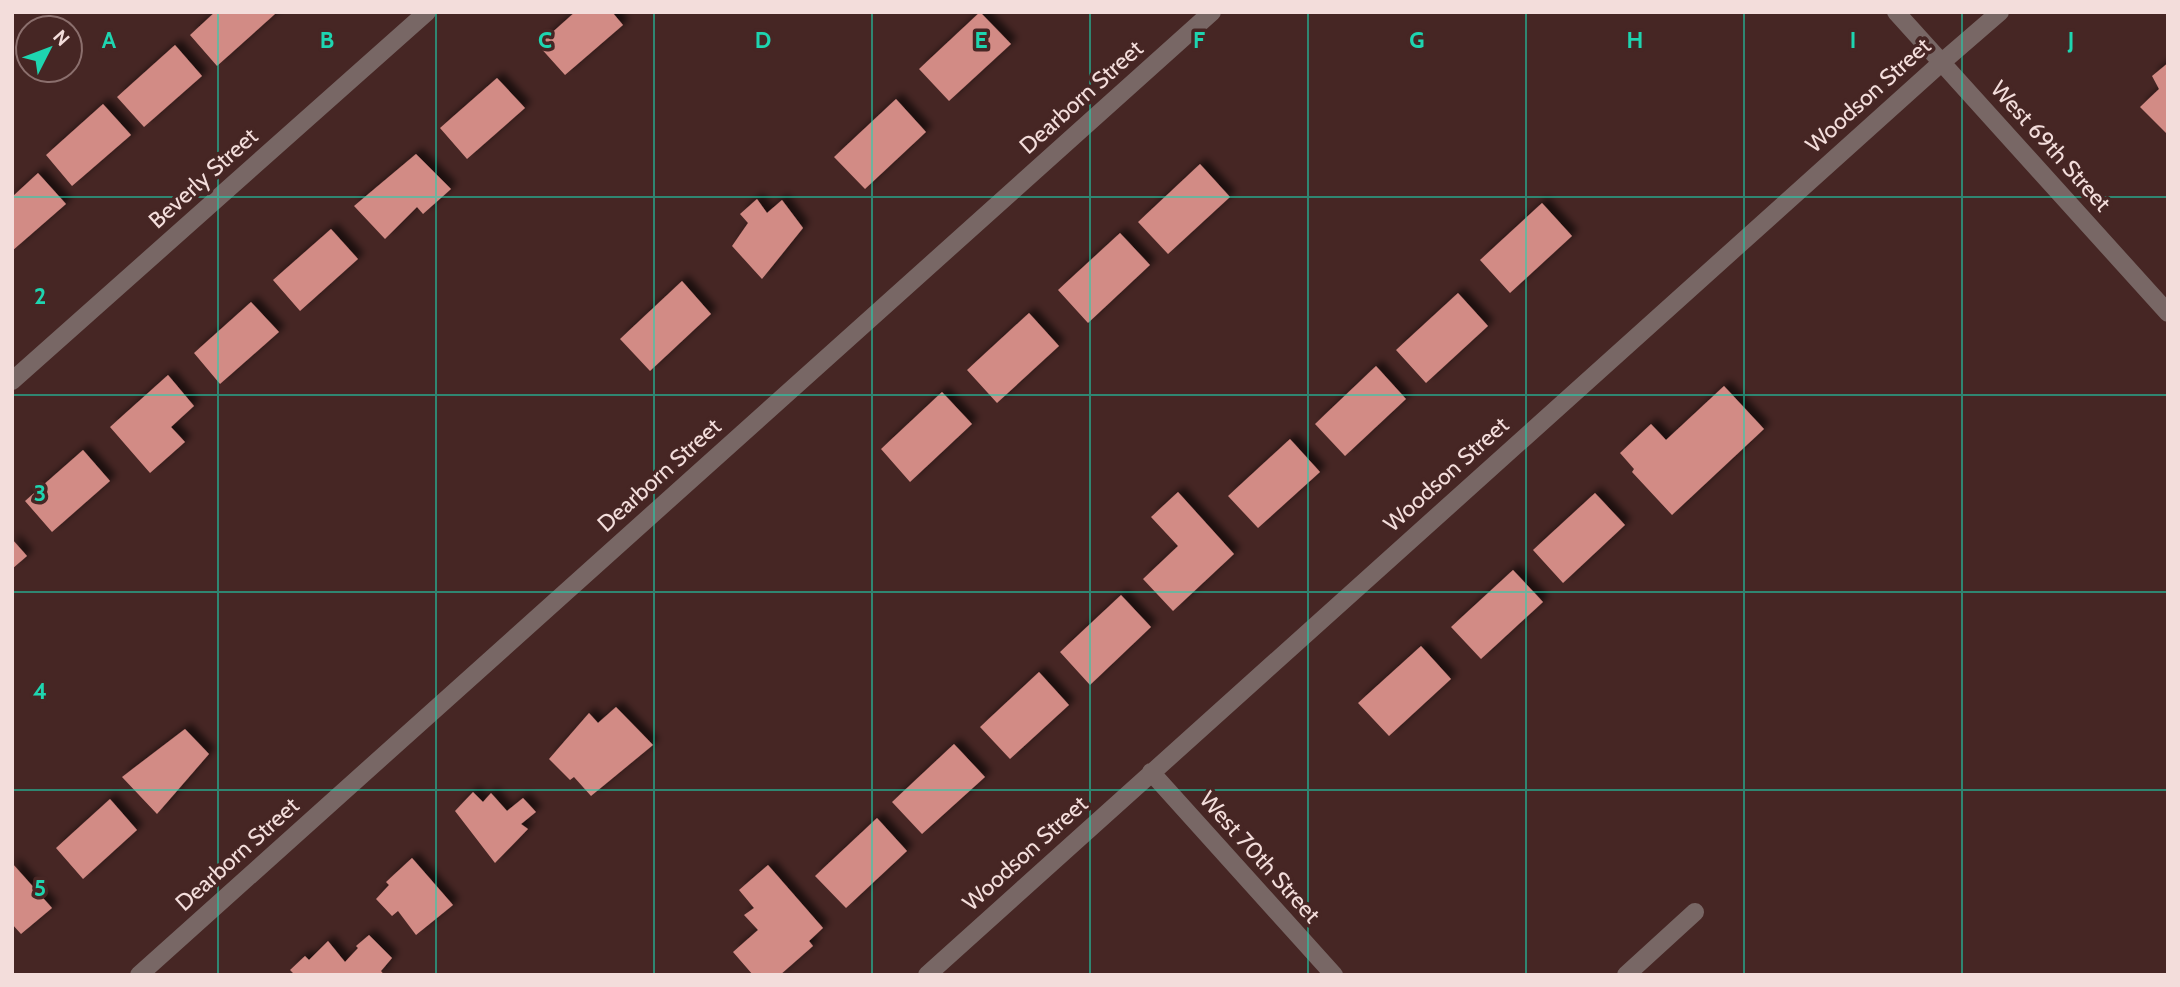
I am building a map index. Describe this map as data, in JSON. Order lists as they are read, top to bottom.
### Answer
{
  "streets": {
    "street": [
      "Woodson Street",
      "Dearborn Street",
      "West 69th Street",
      "Beverly Street",
      "West 70th Street"
    ]
  },
  "crossings": [
    ["Woodson Street", "West 69th Street"],
    ["Woodson Street", "West 70th Street"]
  ],
  "north": "top right",
  "grid": {
    "columns": [
      "A",
      "B",
      "C",
      "D",
      "E",
      "F",
      "G",
      "H",
      "I",
      "J"
    ],
    "rows": [
      "2",
      "3",
      "4",
      "5"
    ]
  }
}
